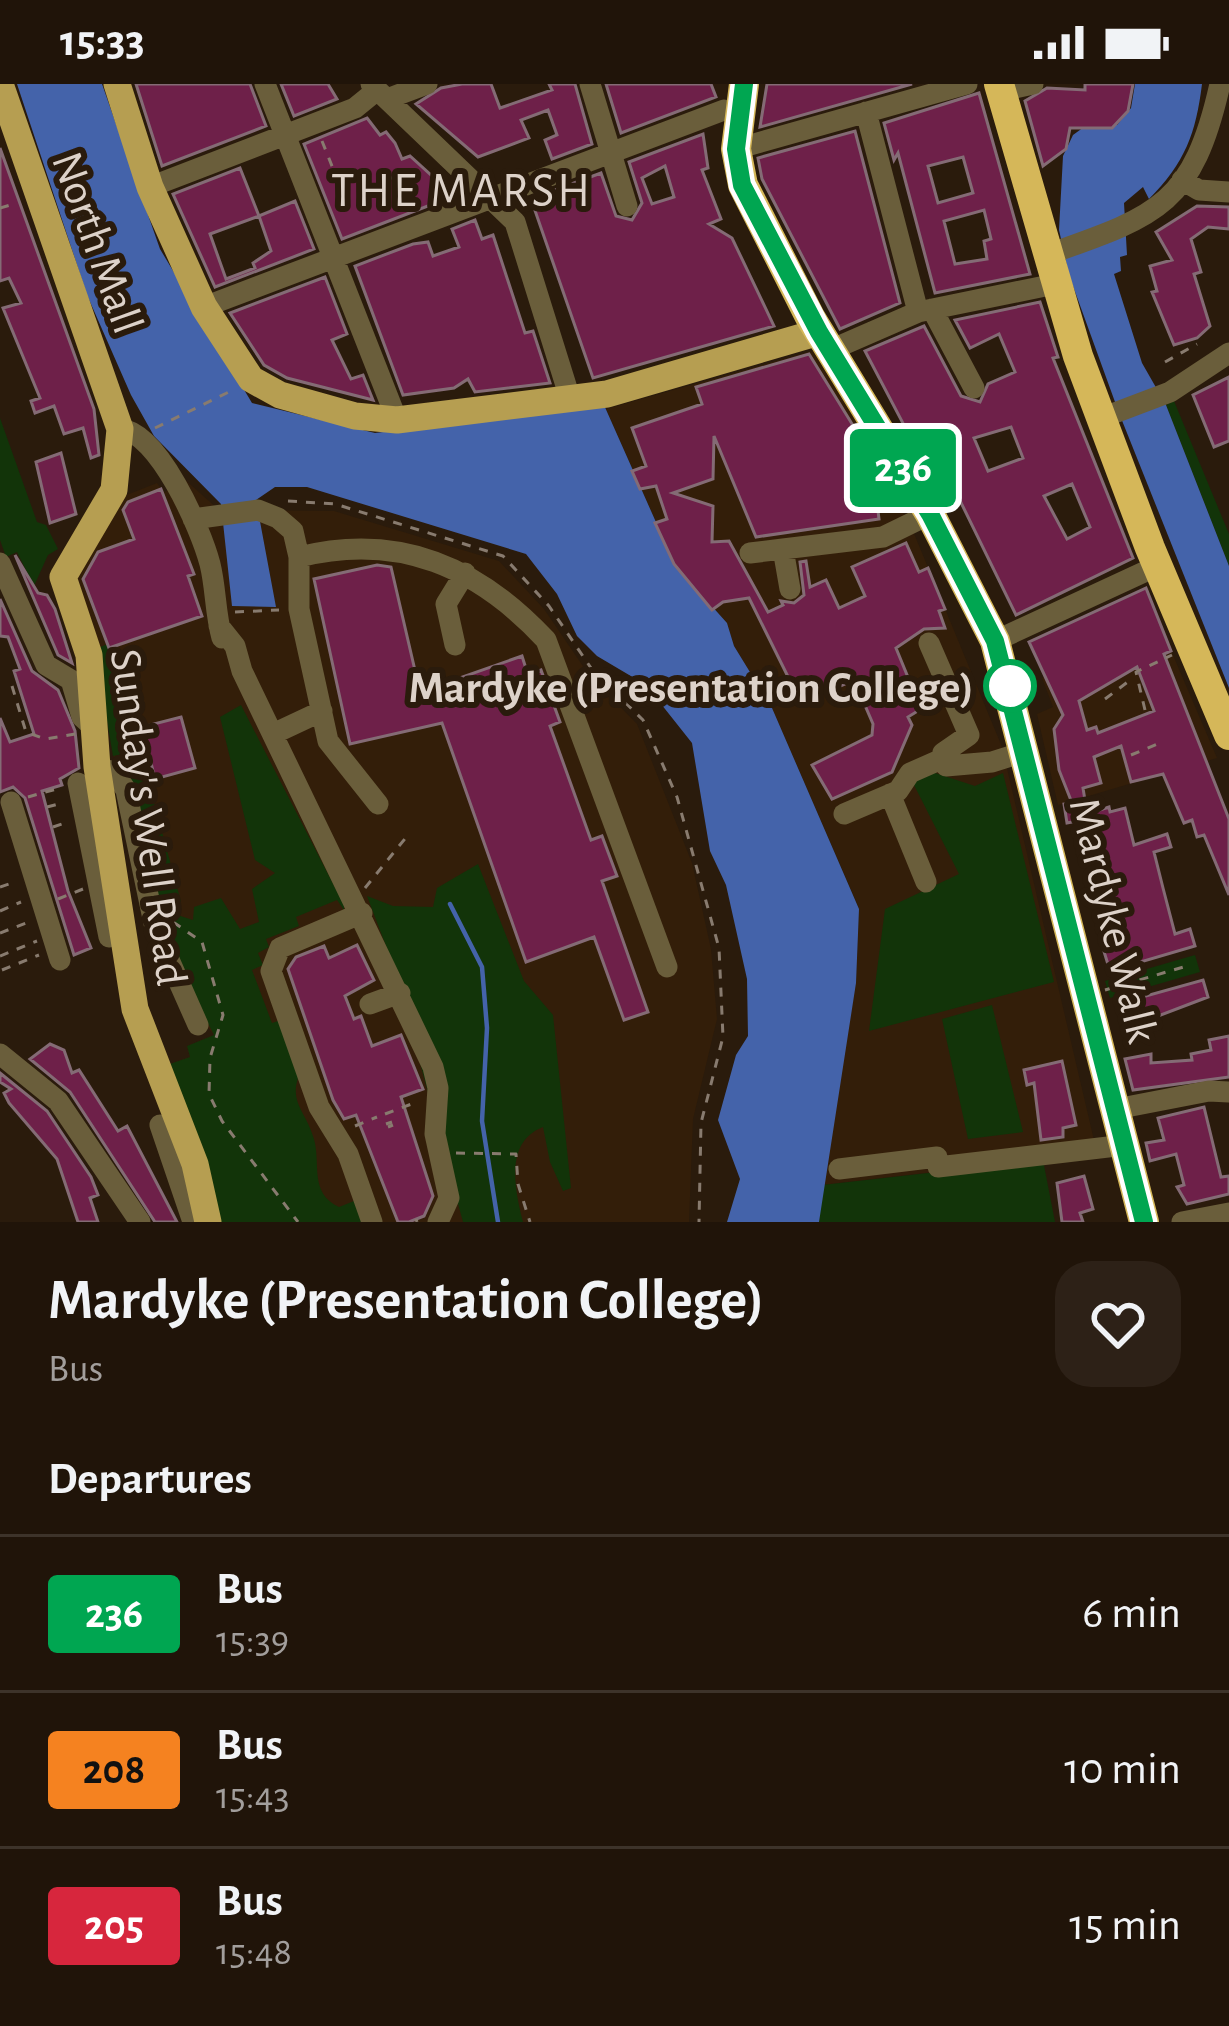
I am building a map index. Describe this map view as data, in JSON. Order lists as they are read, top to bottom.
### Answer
{
  "streets": {
    "highway": ["Mardyke Walk"],
    "main road": ["North Mall", "Sunday's Well Road"]
  },
  "crossings": [
    ["North Mall", "Sunday's Well Road"]
  ],
  "districts": ["THE MARSH"],
  "places": ["Mardyke (Presentation College)"],
  "lines": ["bus line 236"],
  "page": {
    "status": "15:33",
    "on_map": "236",
    "heading": [
      ["Mardyke (Presentation College)", "Bus"],
      "Departures"
    ],
    "list": [
      {
        "mark": "236",
        "name": "Bus",
        "note": "15:39",
        "value": "6 min"
      },
      {
        "mark": "208",
        "name": "Bus",
        "note": "15:43",
        "value": "10 min"
      },
      {
        "mark": "205",
        "name": "Bus",
        "note": "15:48",
        "value": "15 min"
      }
    ]
  }
}
